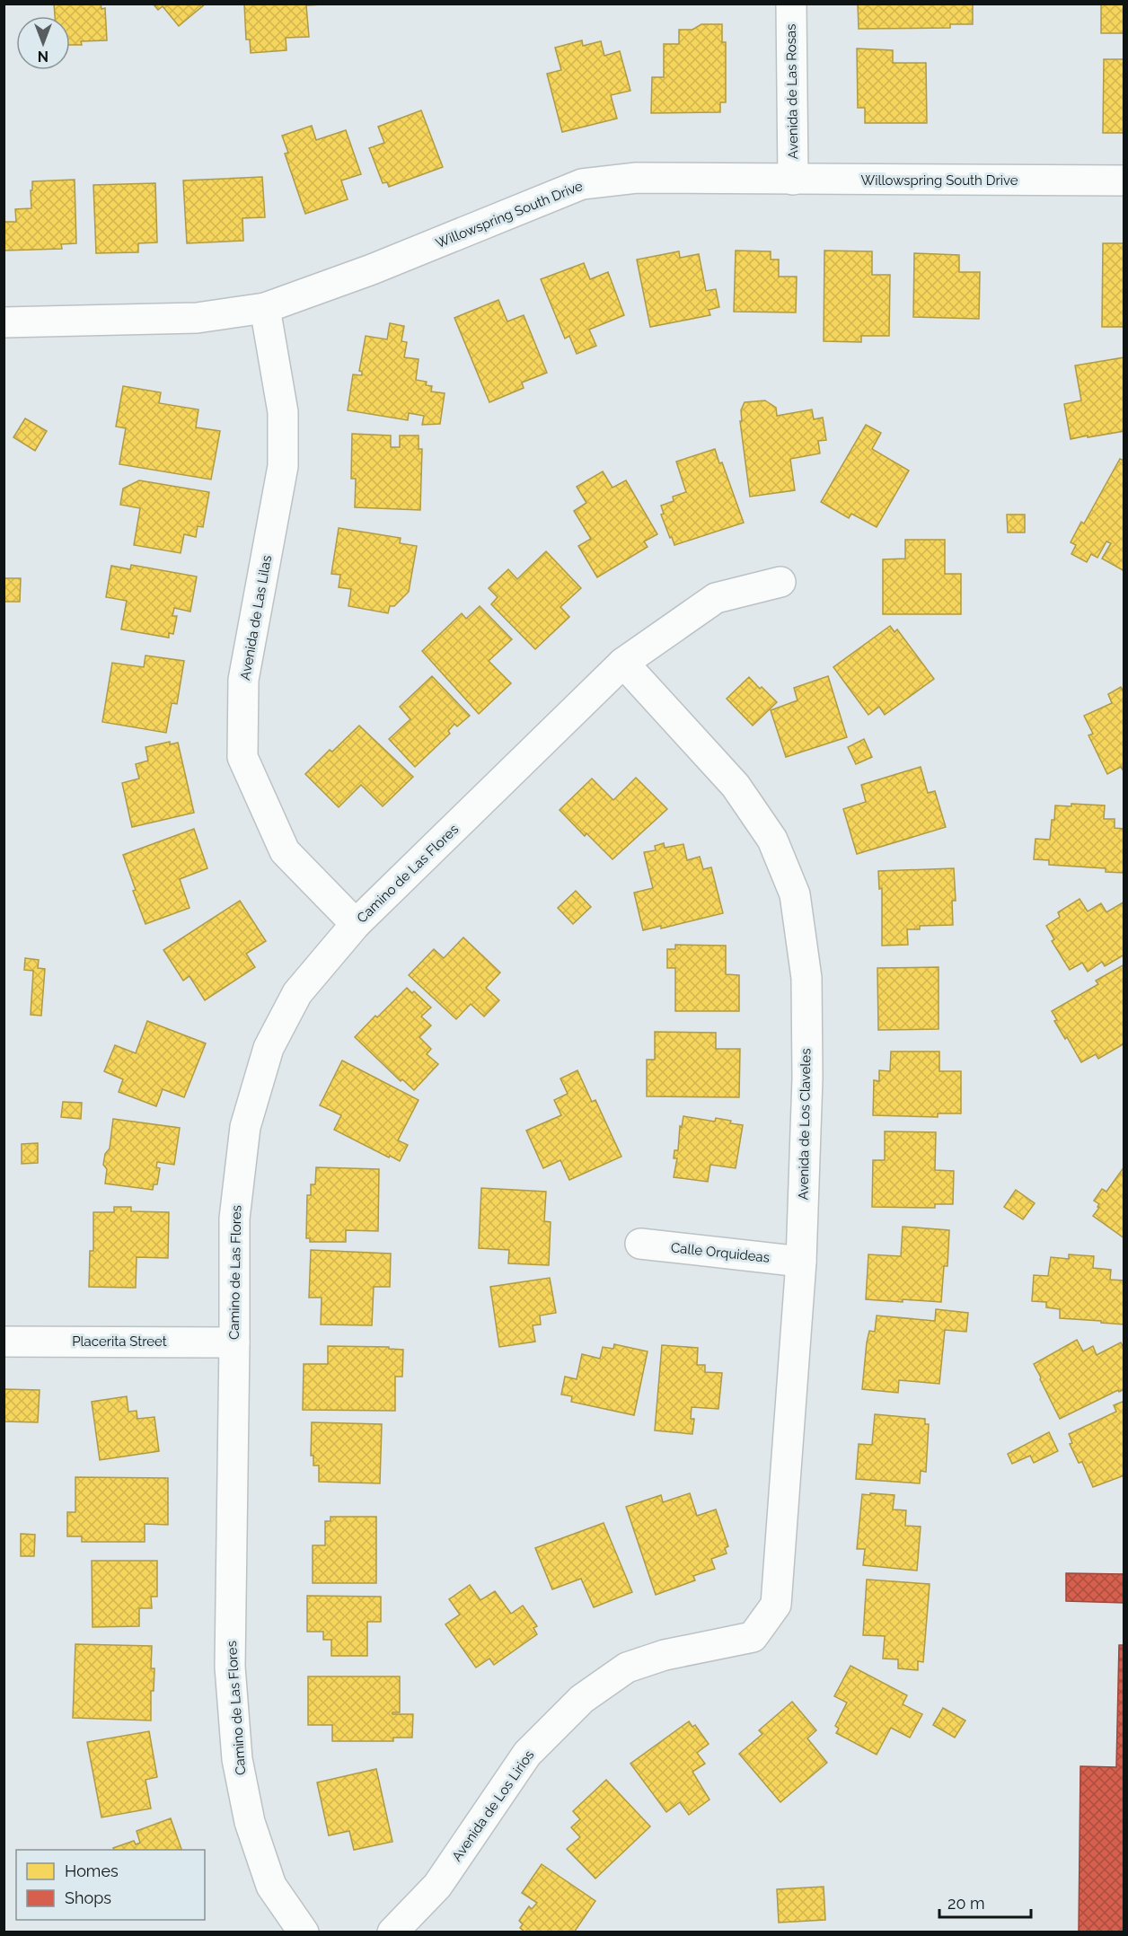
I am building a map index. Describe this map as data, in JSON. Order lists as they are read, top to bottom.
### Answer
{
  "streets": {
    "street": [
      "Avenida de Las Rosas",
      "Willowspring South Drive",
      "Avenida de Las Lilas",
      "Camino de Las Flores",
      "Avenida de Los Claveles",
      "Calle Orquideas",
      "Placerita Street",
      "Avenida de Los Lirios"
    ]
  },
  "crossings": [
    ["Avenida de Las Rosas", "Willowspring South Drive"],
    ["Willowspring South Drive", "Avenida de Las Lilas"],
    ["Avenida de Las Lilas", "Camino de Las Flores"],
    ["Camino de Las Flores", "Avenida de Los Claveles"],
    ["Camino de Las Flores", "Placerita Street"],
    ["Avenida de Los Claveles", "Calle Orquideas"],
    ["Avenida de Los Claveles", "Avenida de Los Lirios"]
  ],
  "legend": ["Homes", "Shops"],
  "scale_bar": "20 m",
  "north": "bottom"
}
